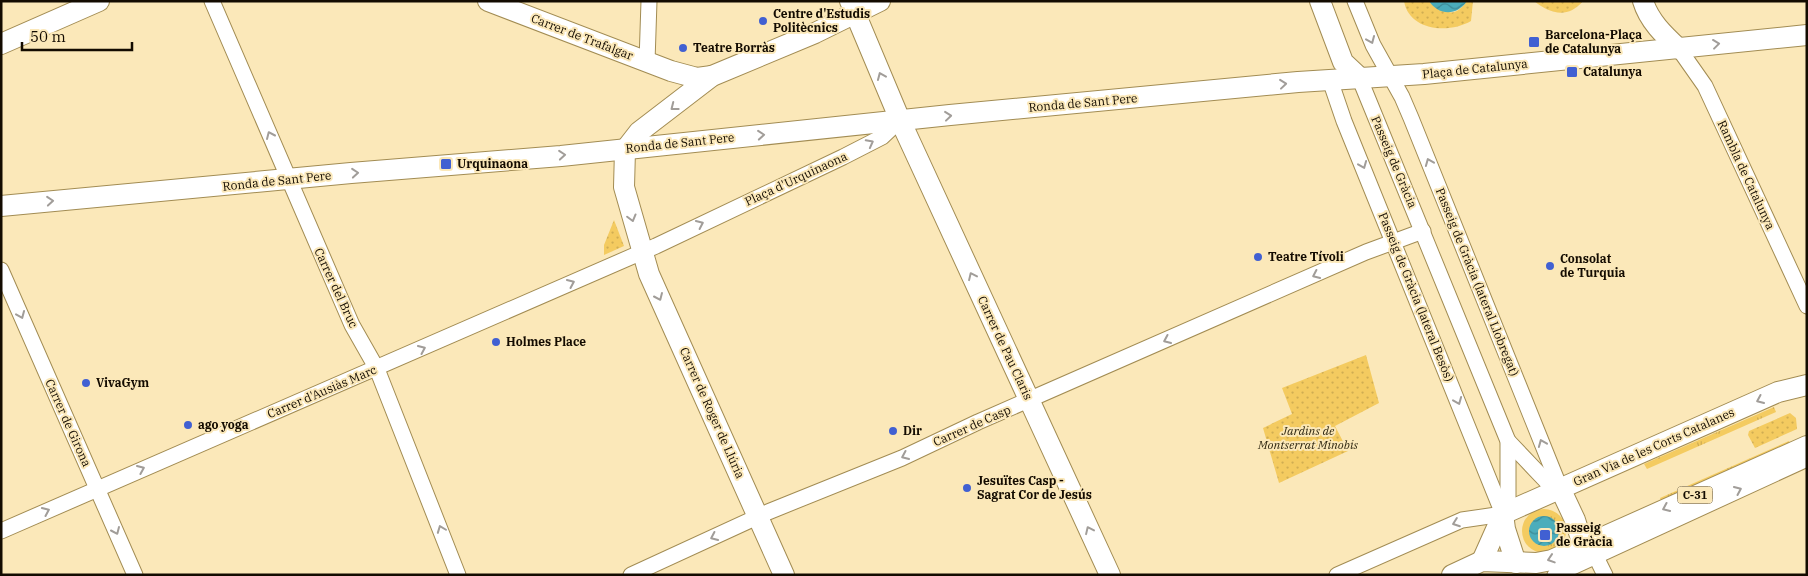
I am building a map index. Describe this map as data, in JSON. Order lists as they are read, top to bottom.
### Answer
{
  "streets": {
    "main road": [
      "Carrer de Trafalgar",
      "Plaça de Catalunya",
      "Ronda de Sant Pere",
      "Carrer de Pau Claris",
      "Carrer de Roger de Llúria",
      "Gran Via de les Corts Catalanes",
      "C-31"
    ],
    "street": [
      "Passeig de Gràcia",
      "Rambla de Catalunya",
      "Plaça d'Urquinaona",
      "Passeig de Gràcia (lateral Llobregat)",
      "Carrer del Bruc",
      "Passeig de Gràcia (lateral Besòs)",
      "Carrer d'Ausiàs Marc",
      "Carrer de Girona",
      "Carrer de Casp"
    ]
  },
  "crossings": [
    ["Plaça de Catalunya", "Ronda de Sant Pere"],
    ["Plaça de Catalunya", "Passeig de Gràcia"],
    ["Plaça de Catalunya", "Rambla de Catalunya"],
    ["Plaça de Catalunya", "Passeig de Gràcia (lateral Llobregat)"],
    ["Ronda de Sant Pere", "Passeig de Gràcia"],
    ["Ronda de Sant Pere", "Plaça d'Urquinaona"],
    ["Ronda de Sant Pere", "Carrer del Bruc"],
    ["Ronda de Sant Pere", "Passeig de Gràcia (lateral Besòs)"],
    ["Ronda de Sant Pere", "Carrer de Pau Claris"],
    ["Passeig de Gràcia", "Passeig de Gràcia (lateral Llobregat)"],
    ["Passeig de Gràcia", "Passeig de Gràcia (lateral Besòs)"],
    ["Passeig de Gràcia", "Carrer de Casp"],
    ["Passeig de Gràcia", "Gran Via de les Corts Catalanes"],
    ["Plaça d'Urquinaona", "Carrer de Pau Claris"],
    ["Plaça d'Urquinaona", "Carrer d'Ausiàs Marc"],
    ["Plaça d'Urquinaona", "Carrer de Roger de Llúria"],
    ["Passeig de Gràcia (lateral Llobregat)", "Gran Via de les Corts Catalanes"],
    ["Carrer del Bruc", "Carrer d'Ausiàs Marc"],
    ["Passeig de Gràcia (lateral Besòs)", "Carrer de Casp"],
    ["Passeig de Gràcia (lateral Besòs)", "Gran Via de les Corts Catalanes"],
    ["Carrer de Pau Claris", "Carrer de Casp"],
    ["Carrer d'Ausiàs Marc", "Carrer de Roger de Llúria"],
    ["Carrer d'Ausiàs Marc", "Carrer de Girona"],
    ["Carrer de Roger de Llúria", "Carrer de Casp"]
  ],
  "one_way": [
    "Ronda de Sant Pere",
    "Plaça d'Urquinaona",
    "Passeig de Gràcia (lateral Llobregat)",
    "Carrer del Bruc",
    "Passeig de Gràcia (lateral Besòs)",
    "Carrer de Pau Claris",
    "Carrer d'Ausiàs Marc",
    "Carrer de Roger de Llúria",
    "Carrer de Girona",
    "Carrer de Casp"
  ],
  "parks": ["Jardins de Montserrat Minobis"],
  "places": {
    "other": [
      "Centre d'Estudis Politècnics",
      "Teatre Borràs",
      "Teatre Tívoli",
      "Consolat de Turquia",
      "Holmes Place",
      "VivaGym",
      "ago yoga",
      "Dir",
      "Jesuïtes Casp - Sagrat Cor de Jesús"
    ],
    "transit": [
      "Barcelona-Plaça de Catalunya",
      "Catalunya",
      "Urquinaona",
      "Passeig de Gràcia"
    ]
  },
  "scale_bar": "50 m"
}
